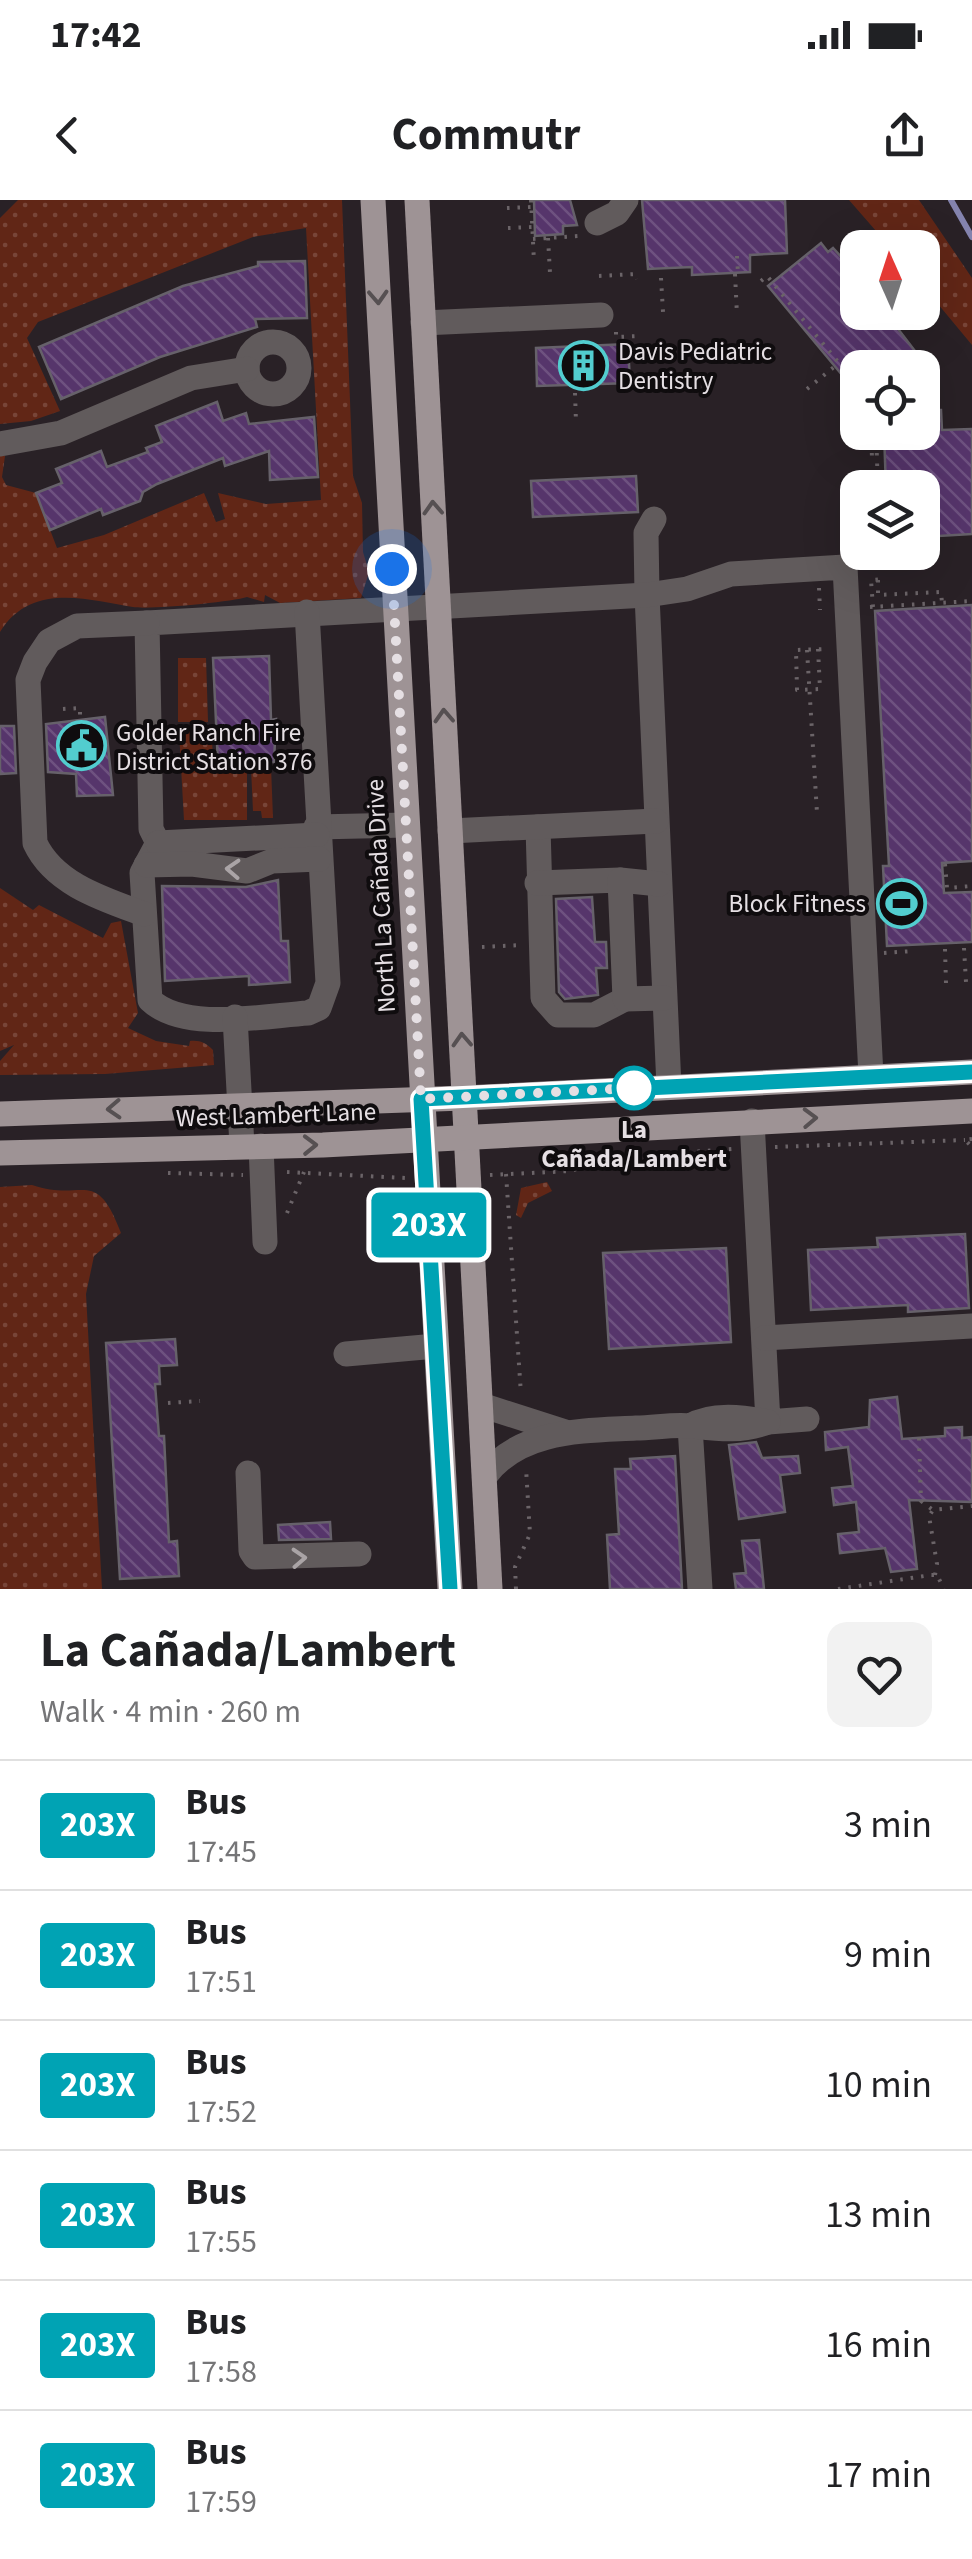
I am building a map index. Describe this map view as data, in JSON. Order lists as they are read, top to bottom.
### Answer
{
  "streets": {
    "main road": ["North La Cañada Drive", "West Lambert Lane"]
  },
  "crossings": [
    ["North La Cañada Drive", "West Lambert Lane"]
  ],
  "places": {
    "building": ["Davis Pediatric Dentistry"],
    "public building": ["Golder Ranch Fire District Station 376"],
    "sports": ["Block Fitness"],
    "other": ["La Cañada/Lambert"]
  },
  "lines": ["bus line 203X"],
  "north": "top",
  "page": {
    "status": "17:42",
    "header": "Commutr",
    "on_map": "203X",
    "heading": ["La Cañada/Lambert", "Walk · 4 min · 260 m"],
    "list": [
      {
        "mark": "203X",
        "name": "Bus",
        "note": "17:45",
        "value": "3 min"
      },
      {
        "mark": "203X",
        "name": "Bus",
        "note": "17:51",
        "value": "9 min"
      },
      {
        "mark": "203X",
        "name": "Bus",
        "note": "17:52",
        "value": "10 min"
      },
      {
        "mark": "203X",
        "name": "Bus",
        "note": "17:55",
        "value": "13 min"
      },
      {
        "mark": "203X",
        "name": "Bus",
        "note": "17:58",
        "value": "16 min"
      },
      {
        "mark": "203X",
        "name": "Bus",
        "note": "17:59",
        "value": "17 min"
      }
    ]
  }
}
